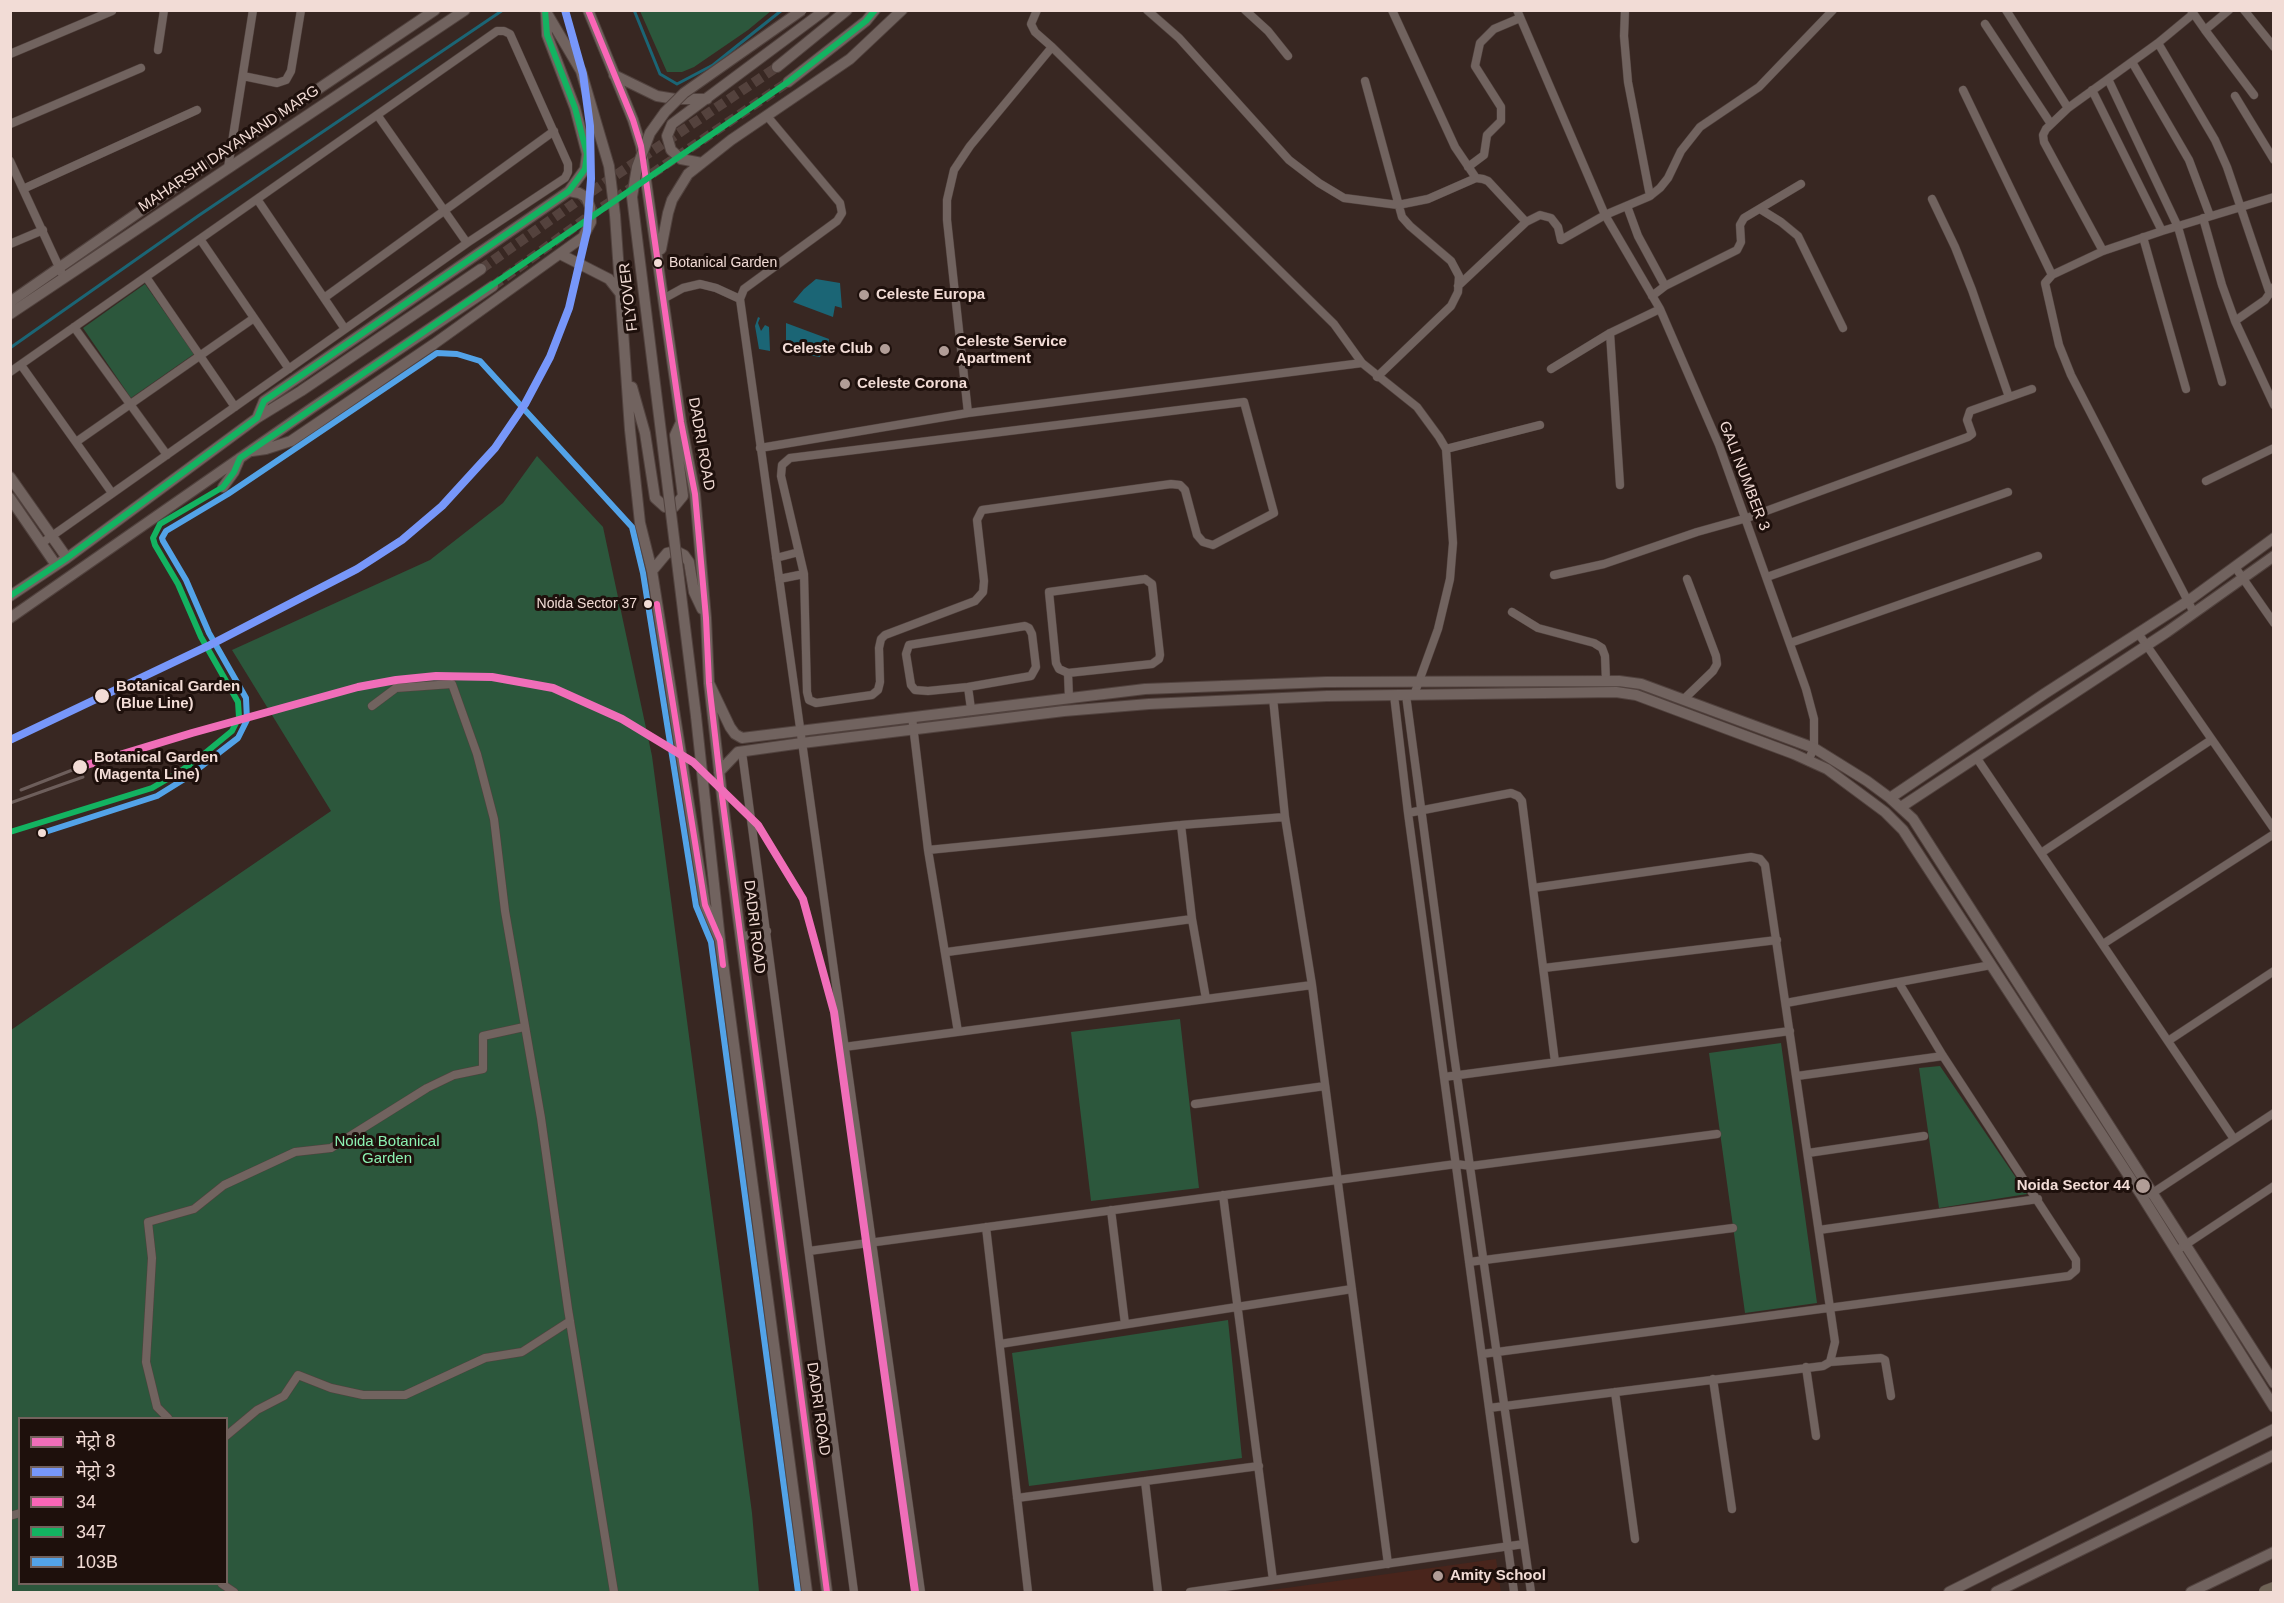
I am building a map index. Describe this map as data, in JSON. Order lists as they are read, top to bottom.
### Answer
{
  "streets": {
    "street": [
      "MAHARSHI DAYANAND MARG",
      "FLYOVER",
      "DADRI ROAD",
      "GALI NUMBER 3"
    ]
  },
  "parks": ["Noida Botanical Garden"],
  "places": [
    "Botanical Garden",
    "Celeste Europa",
    "Celeste Club",
    "Celeste Service Apartment",
    "Celeste Corona",
    "Noida Sector 37",
    "Botanical Garden (Blue Line)",
    "Botanical Garden (Magenta Line)",
    "Noida Sector 44",
    "Amity School"
  ],
  "lines": [
    "metro line 3",
    "transit line 34",
    "transit line 347",
    "transit line 103B",
    "metro line 8"
  ],
  "legend": [
    "मेट्रो 8",
    "मेट्रो 3",
    "34",
    "347",
    "103B"
  ]
}
